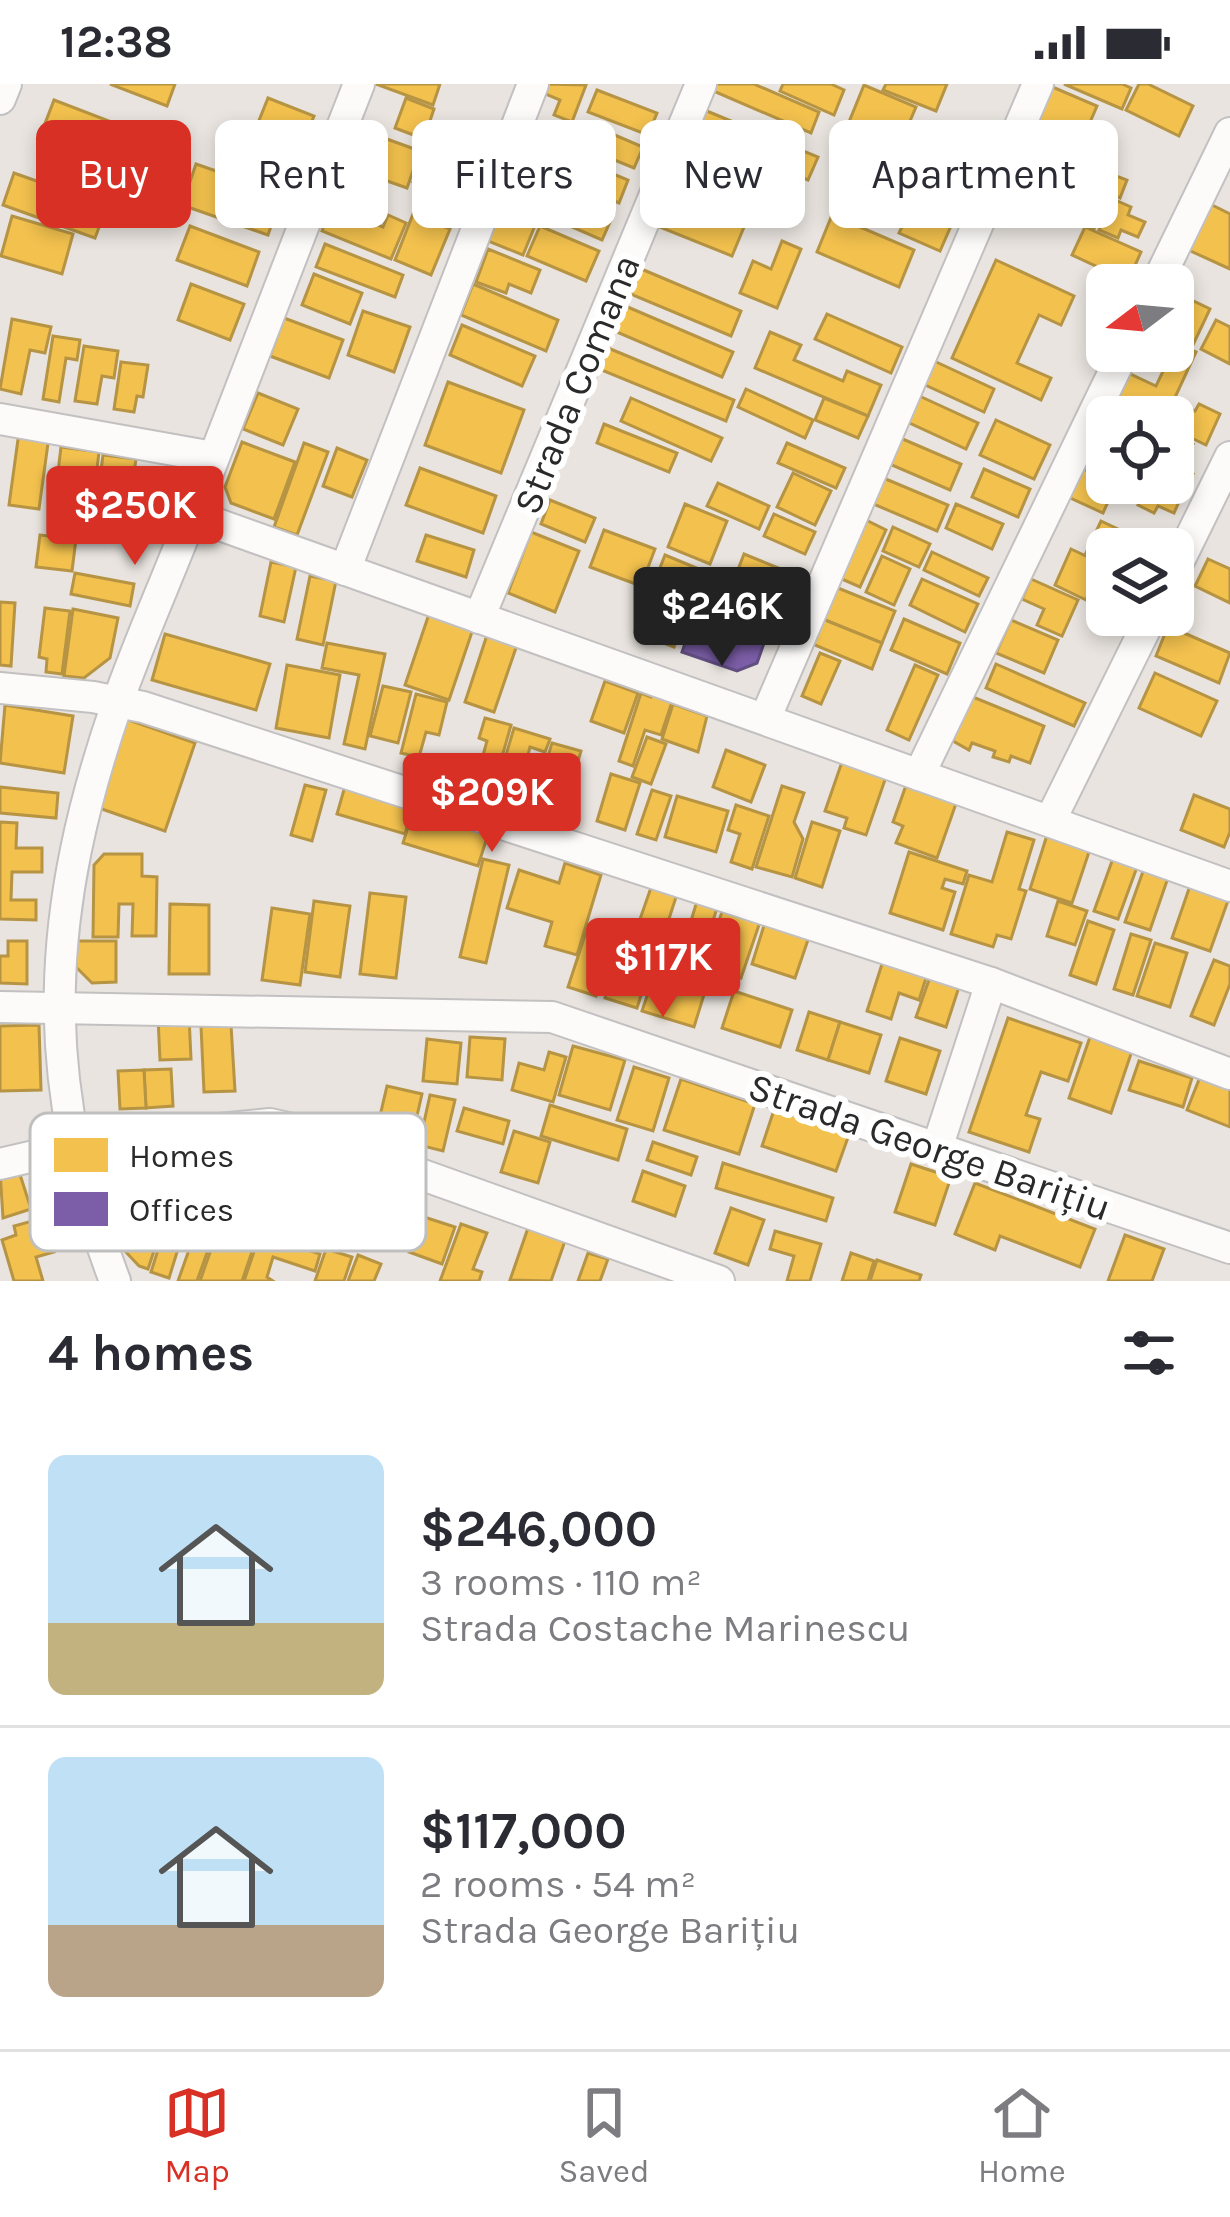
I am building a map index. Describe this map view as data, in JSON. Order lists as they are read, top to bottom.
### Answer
{
  "streets": {
    "street": ["Strada Comana", "Strada George Barițiu"]
  },
  "legend": ["Homes", "Offices"],
  "north": "left",
  "page": {
    "status": "12:38",
    "chip": [
      "Buy",
      "Rent",
      "Filters",
      "New",
      "Apartment"
    ],
    "price": [
      "$250K",
      "$246K",
      "$209K",
      "$117K"
    ],
    "heading": "4 homes",
    "list": [
      {
        "name": "$246,000",
        "note": "3 rooms · 110 m² · Strada Costache Marinescu"
      },
      {
        "name": "$117,000",
        "note": "2 rooms · 54 m² · Strada George Barițiu"
      }
    ],
    "tabs": ["Map", "Saved", "Home"]
  }
}
